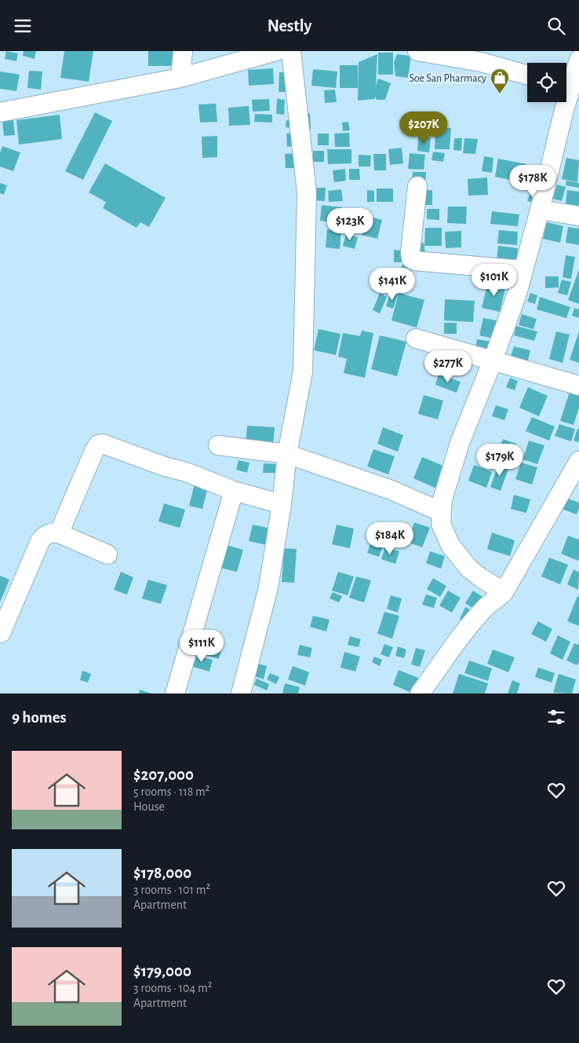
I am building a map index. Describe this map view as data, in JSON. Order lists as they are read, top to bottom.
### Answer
{
  "places": {
    "shop": ["Soe San Pharmacy"]
  },
  "page": {
    "header": "Nestly",
    "price": [
      "$207K",
      "$178K",
      "$123K",
      "$101K",
      "$141K",
      "$277K",
      "$179K",
      "$184K",
      "$111K"
    ],
    "heading": "9 homes",
    "list": [
      {
        "name": "$207,000",
        "note": "5 rooms · 118 m² · House"
      },
      {
        "name": "$178,000",
        "note": "3 rooms · 101 m² · Apartment"
      },
      {
        "name": "$179,000",
        "note": "3 rooms · 104 m² · Apartment"
      }
    ]
  }
}
